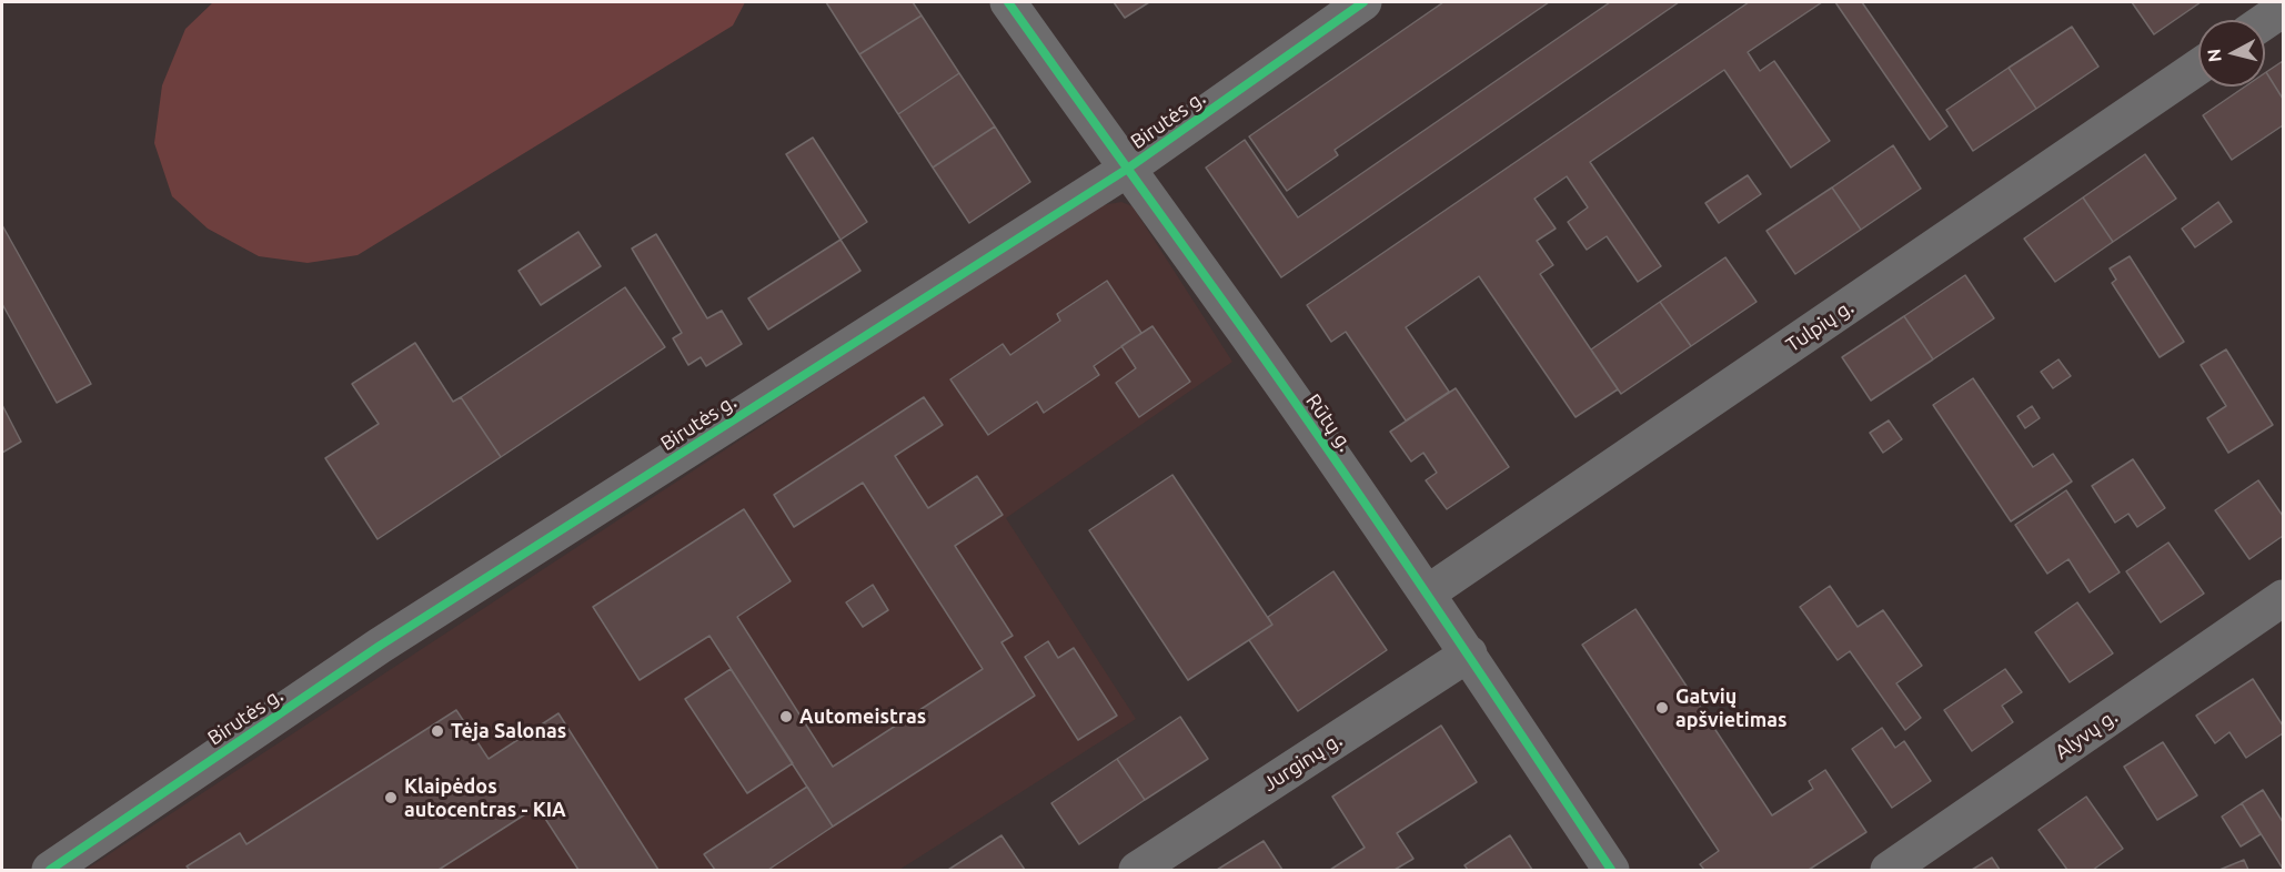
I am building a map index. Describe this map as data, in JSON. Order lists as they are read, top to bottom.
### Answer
{
  "streets": {
    "street": [
      "Birutės g.",
      "Tulpių g.",
      "Rūtų g.",
      "Alyvų g.",
      "Jurginų g."
    ]
  },
  "crossings": [
    ["Birutės g.", "Rūtų g."],
    ["Tulpių g.", "Rūtų g."],
    ["Rūtų g.", "Jurginų g."]
  ],
  "places": [
    "Gatvių apšvietimas",
    "Automeistras",
    "Tėja Salonas",
    "Klaipėdos autocentras - KIA"
  ],
  "north": "left"
}
